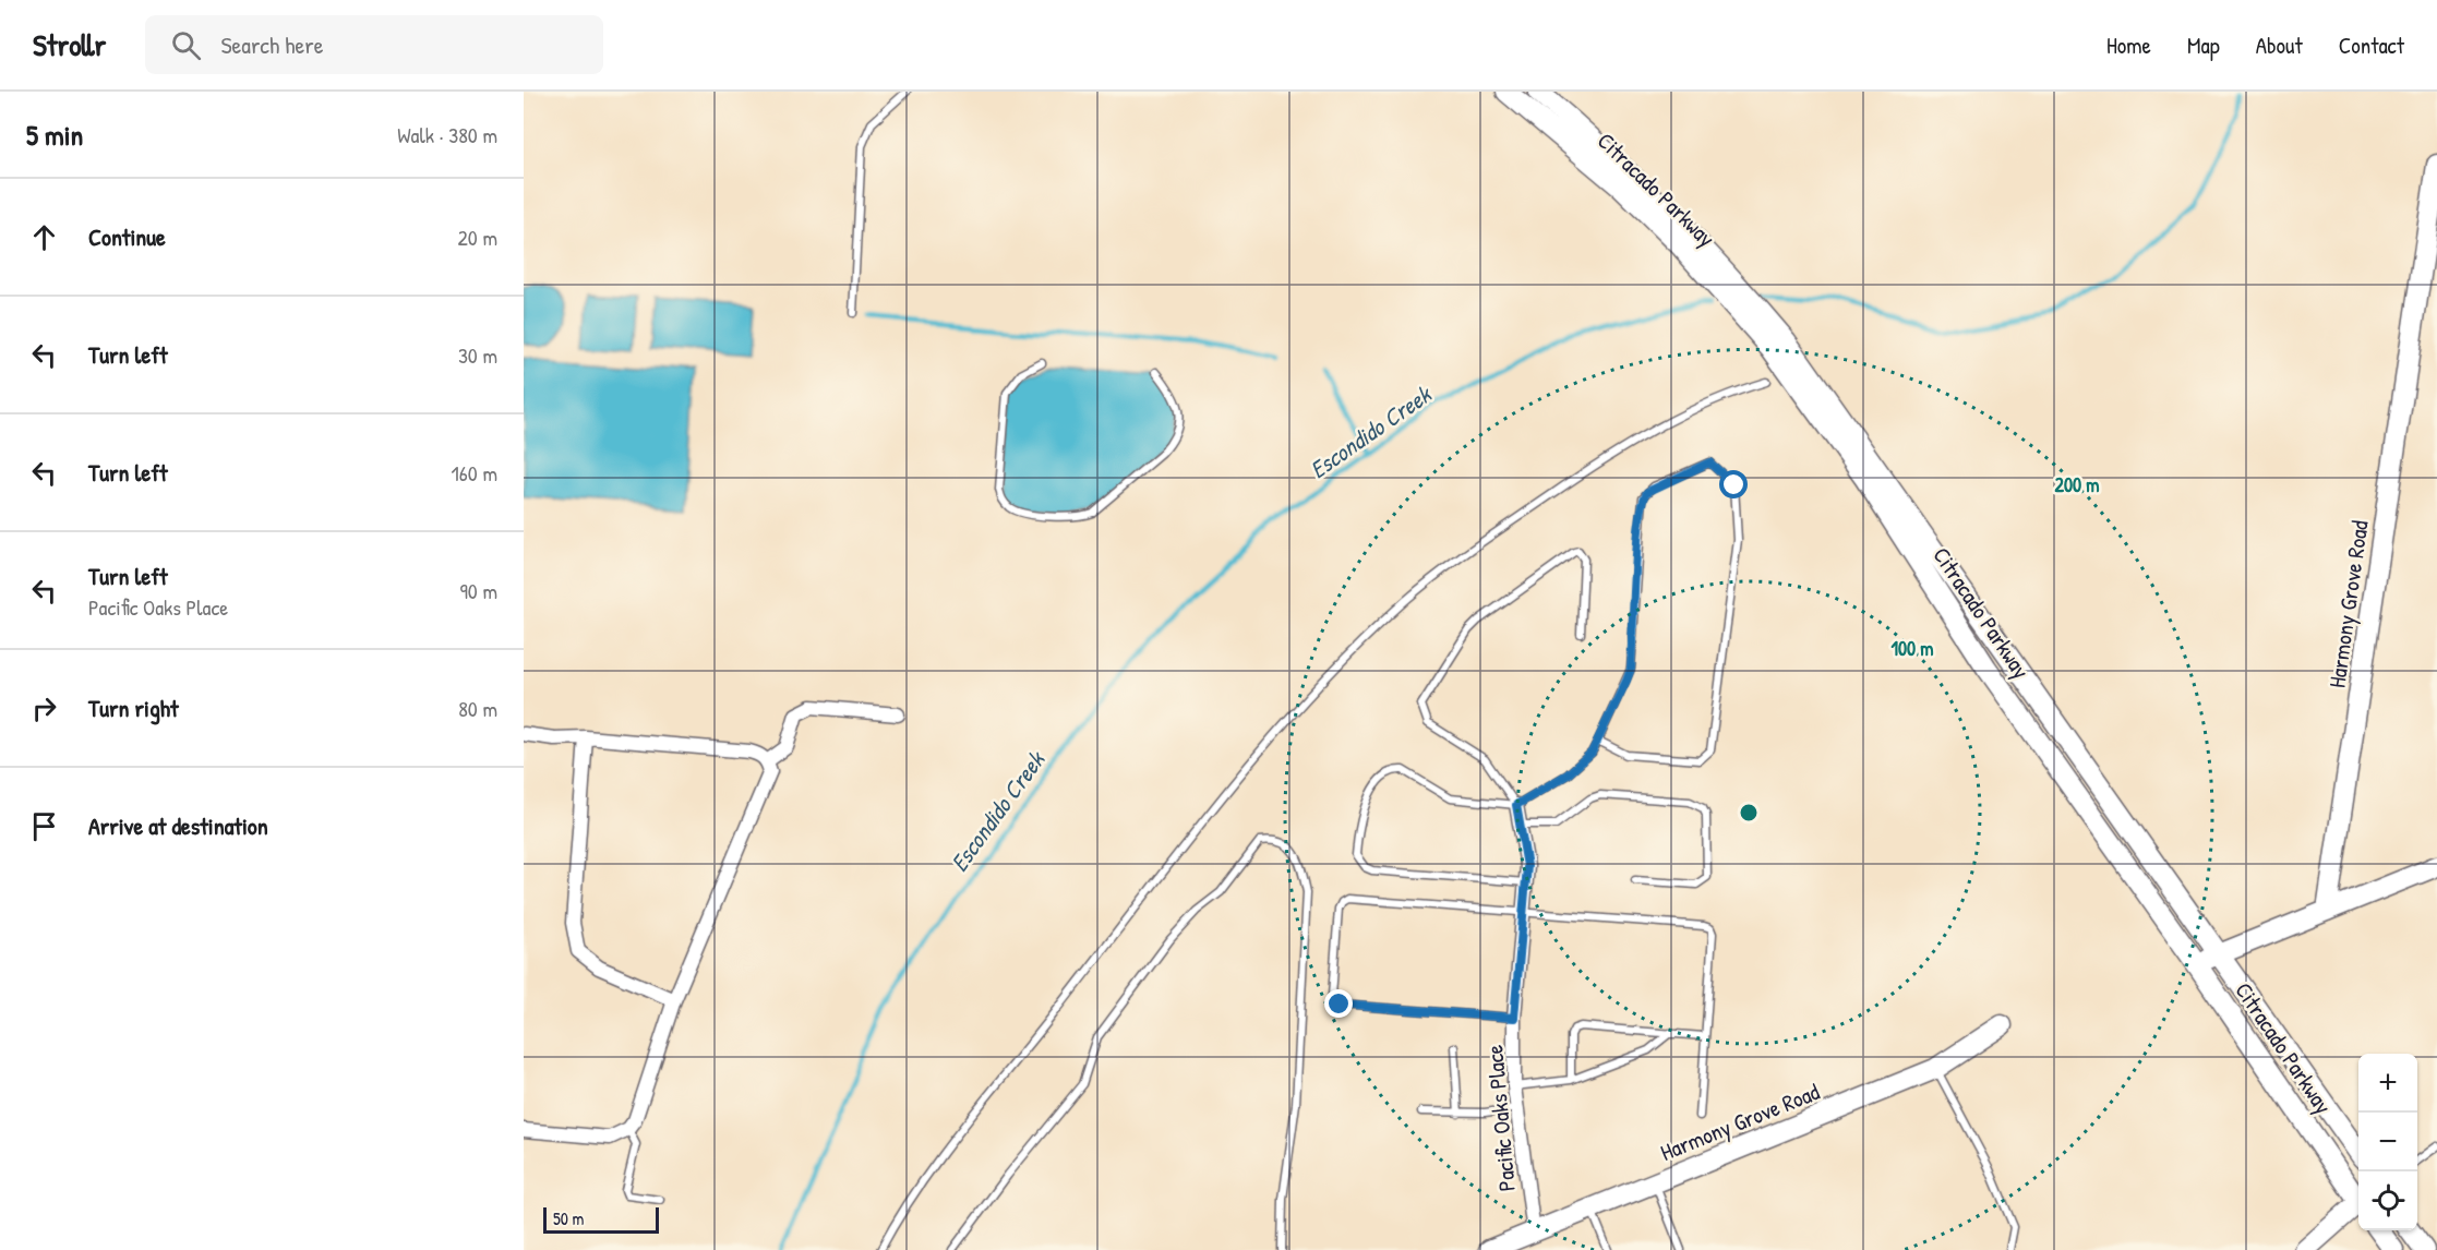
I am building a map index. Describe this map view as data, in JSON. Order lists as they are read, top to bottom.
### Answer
{
  "streets": {
    "main road": ["Citracado Parkway", "Harmony Grove Road"],
    "street": ["Pacific Oaks Place"]
  },
  "crossings": [
    ["Harmony Grove Road", "Pacific Oaks Place"]
  ],
  "water": ["Escondido Creek"],
  "scale_bar": "50 m",
  "page": {
    "header": "Strollr",
    "search": "Search here",
    "nav": [
      "Home",
      "Map",
      "About",
      "Contact"
    ],
    "heading": ["5 min", "Walk · 380 m"],
    "list": [
      ["Continue", "20 m"],
      ["Turn left", "30 m"],
      ["Turn left", "160 m"],
      ["Turn left", "Pacific Oaks Place", "90 m"],
      ["Turn right", "80 m"],
      "Arrive at destination"
    ],
    "map_buttons": ["+", "−"],
    "scale": "50 m"
  },
  "rings": ["200 m", "100 m"]
}
